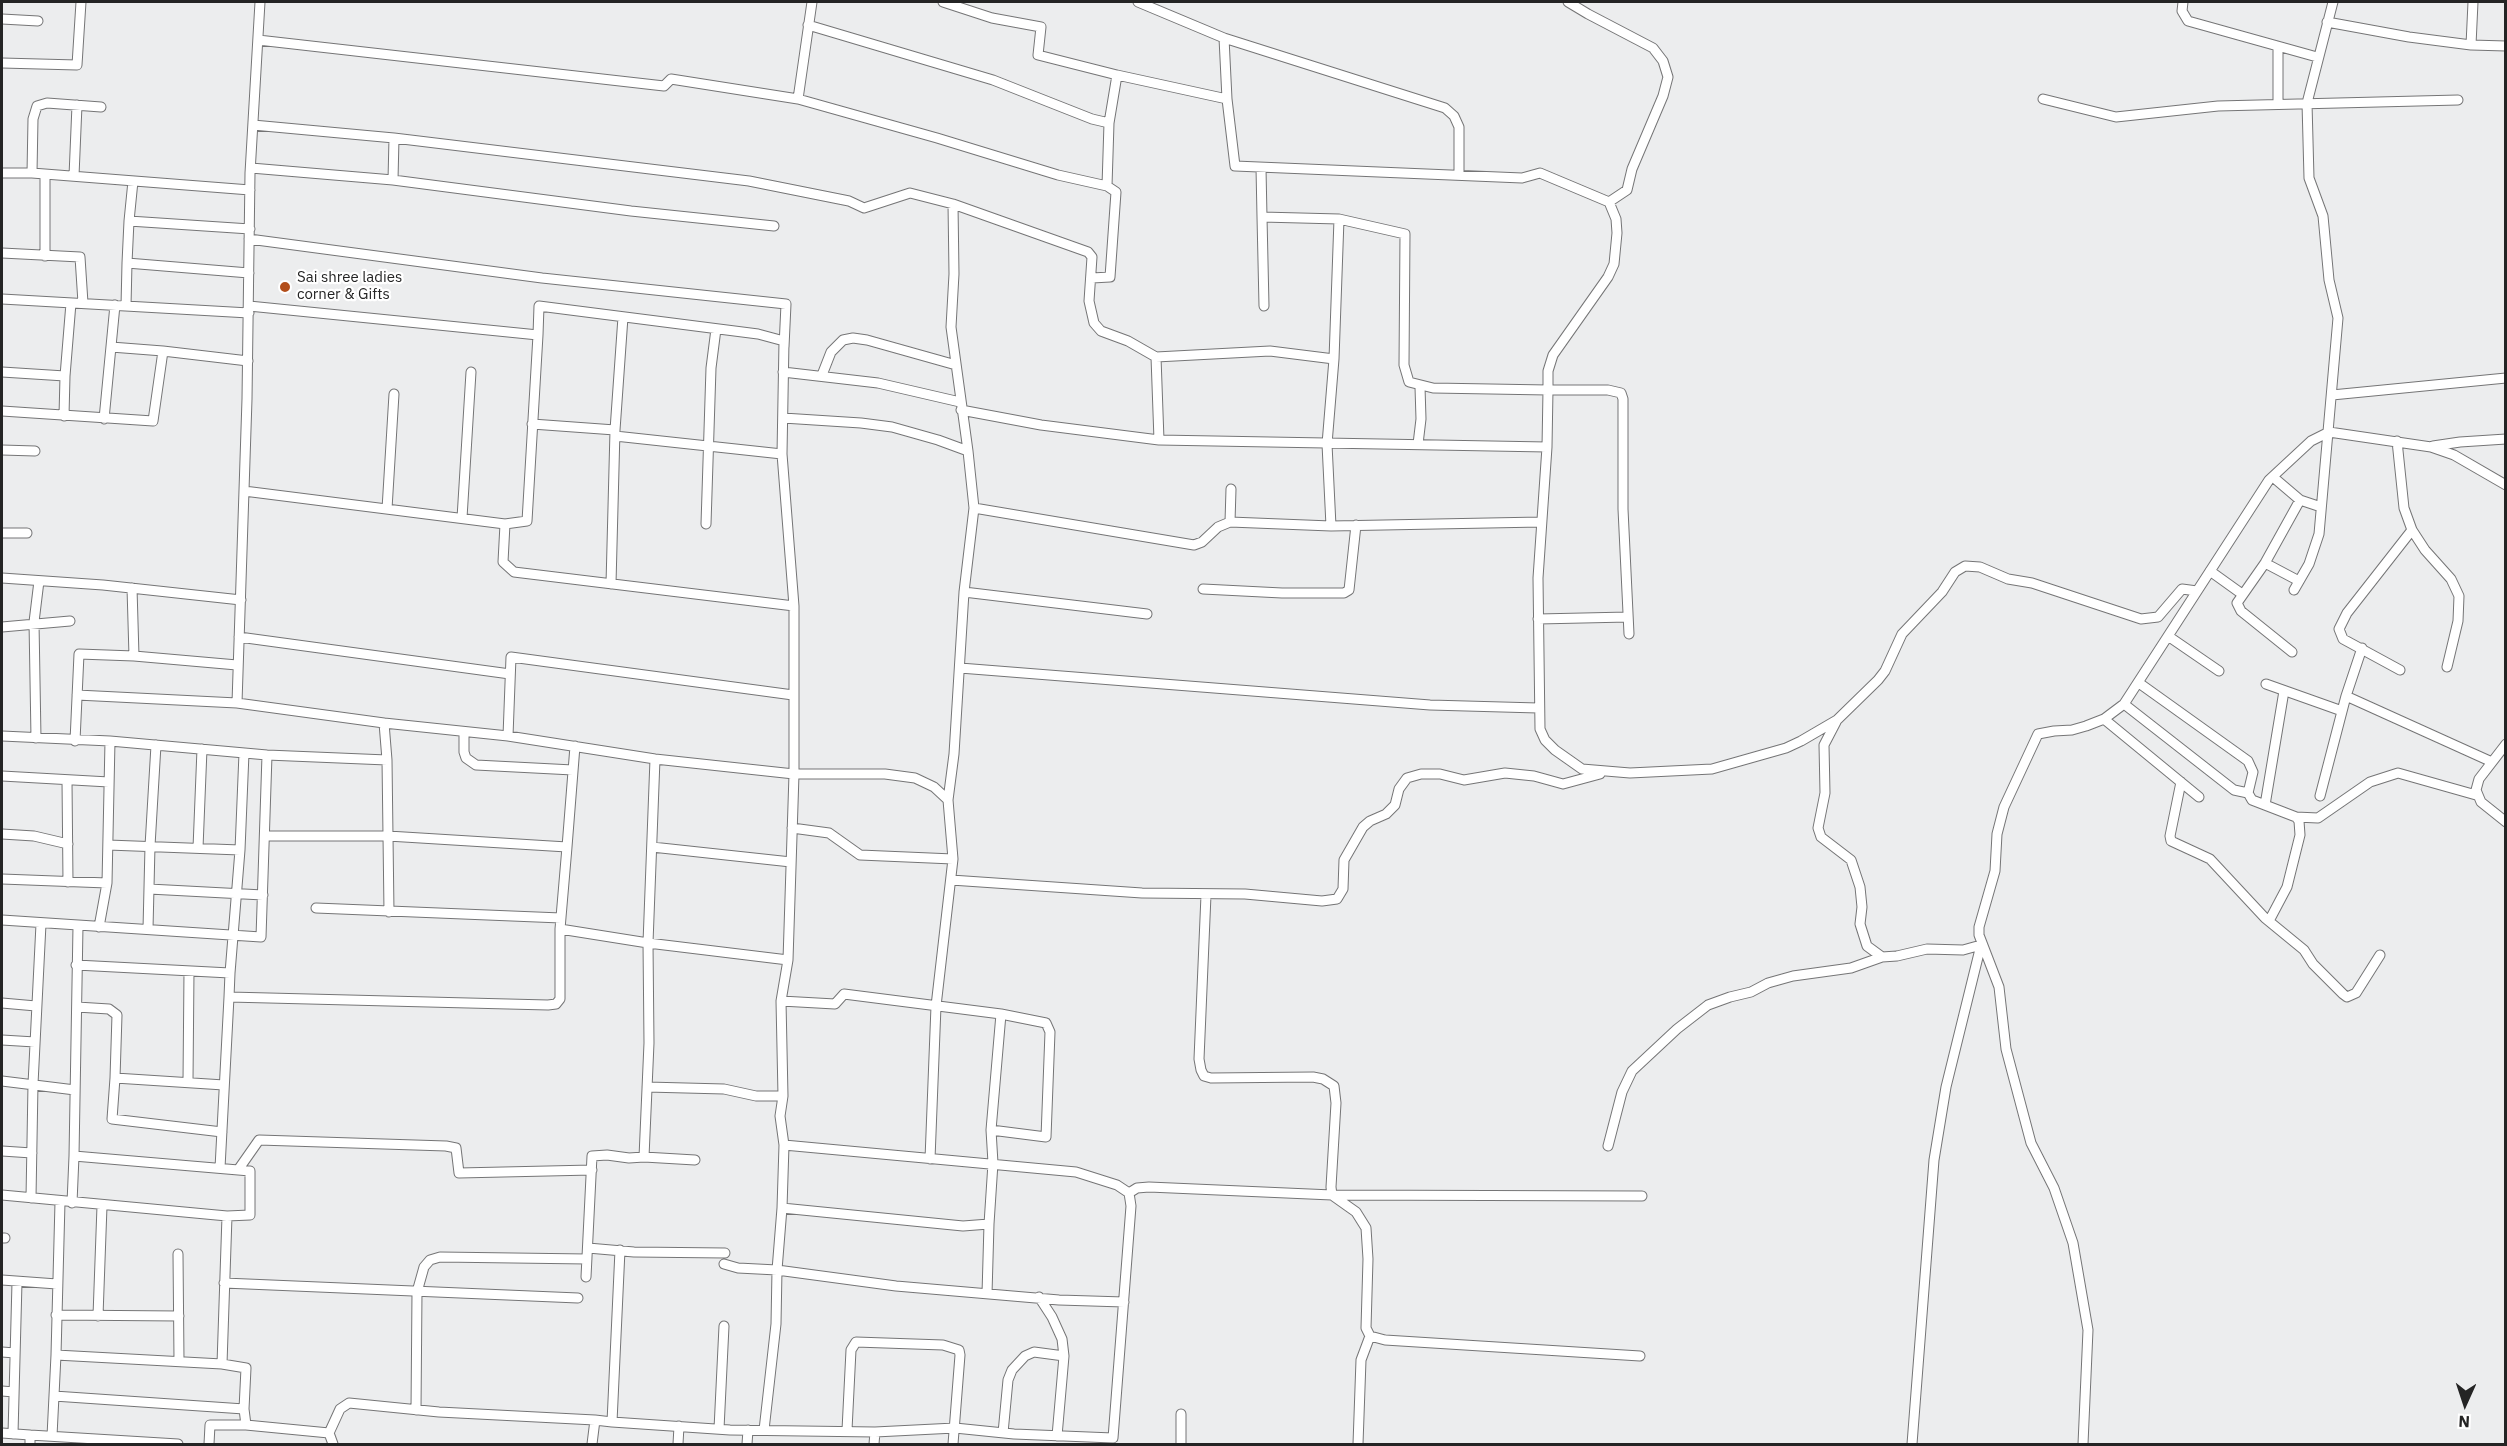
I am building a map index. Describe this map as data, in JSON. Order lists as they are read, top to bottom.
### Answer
{
  "places": ["Sai shree ladies corner & Gifts"],
  "north": "bottom"
}
